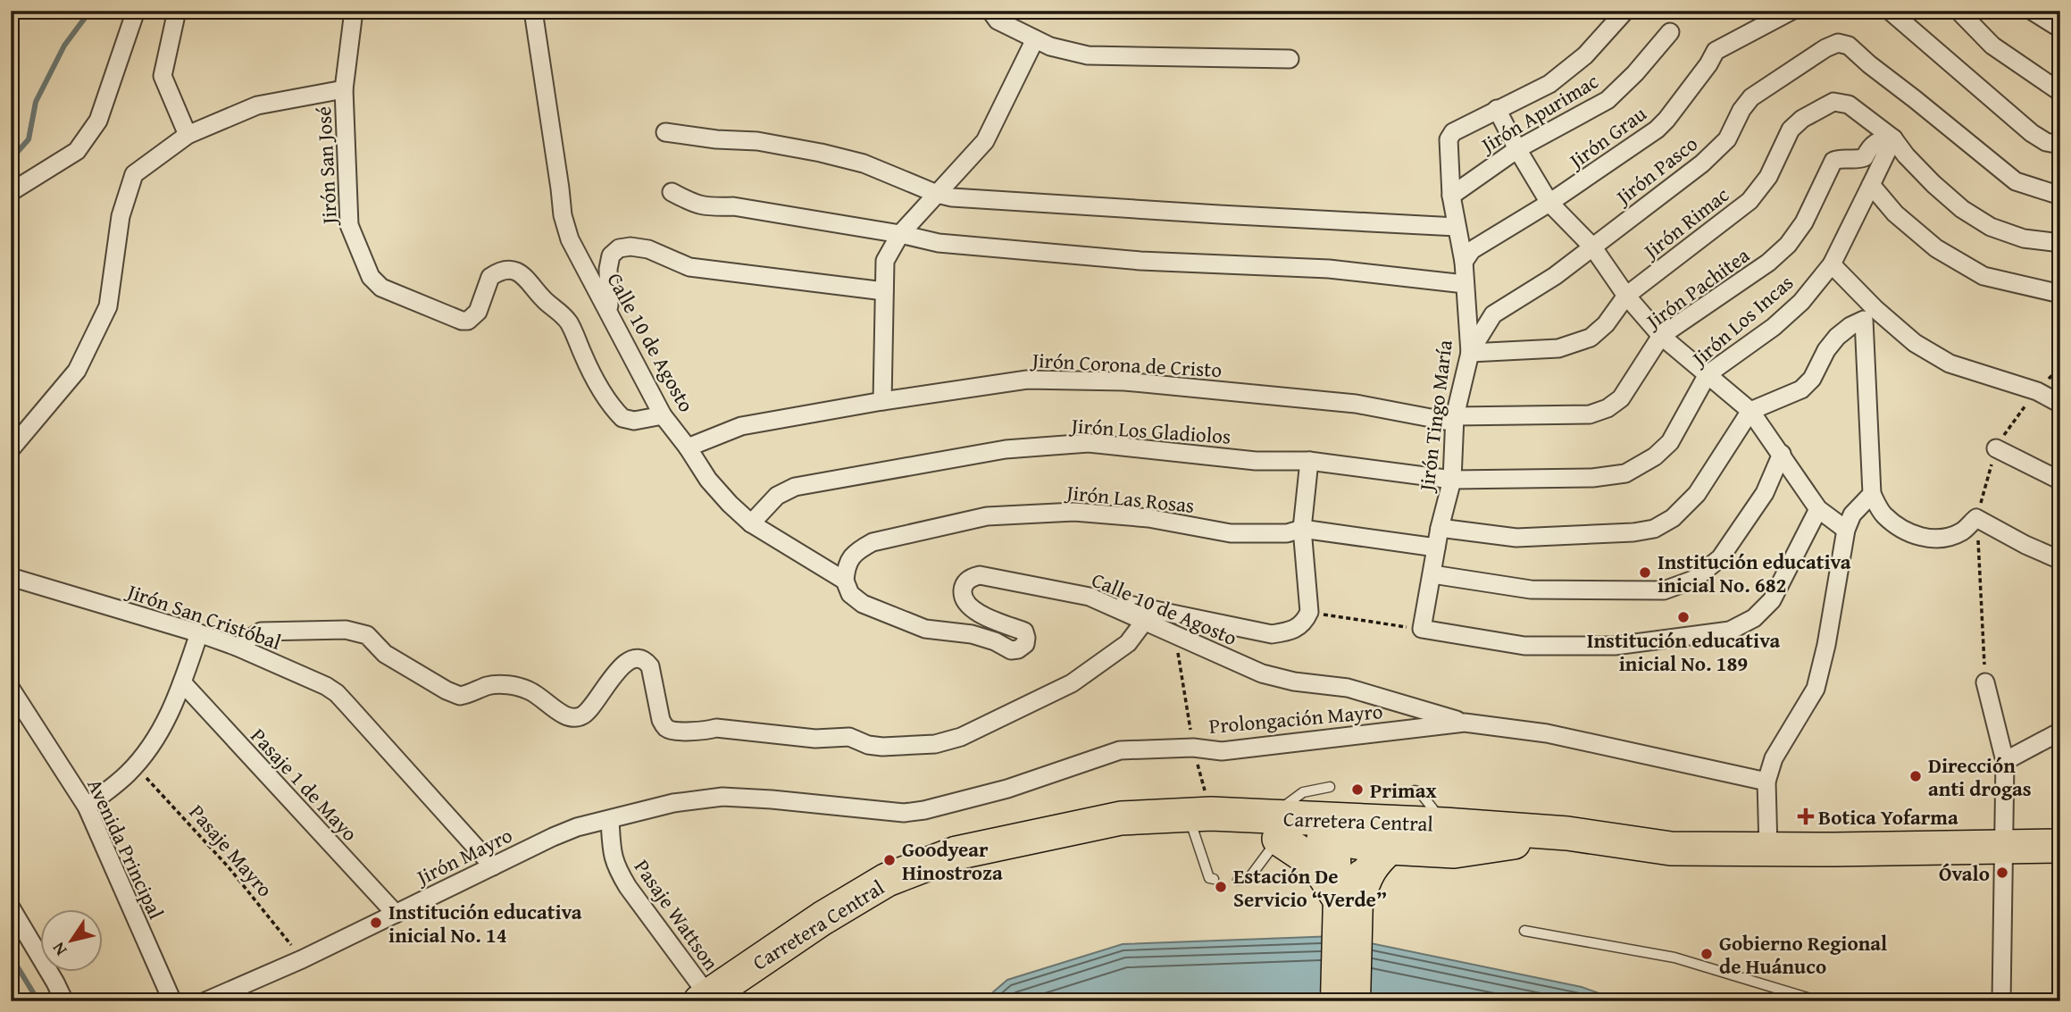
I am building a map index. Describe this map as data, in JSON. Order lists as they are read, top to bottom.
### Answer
{
  "streets": {
    "highway": ["Carretera Central"],
    "street": [
      "Jirón Apurimac",
      "Jirón Grau",
      "Jirón San José",
      "Jirón Pasco",
      "Jirón Rimac",
      "Jirón Pachitea",
      "Jirón Los Incas",
      "Calle 10 de Agosto",
      "Jirón Corona de Cristo",
      "Jirón Tingo María",
      "Jirón Los Gladiolos",
      "Jirón Las Rosas",
      "Jirón San Cristóbal",
      "Prolongación Mayro",
      "Pasaje 1 de Mayo",
      "Avenida Principal",
      "Jirón Mayro",
      "Pasaje Wattson"
    ],
    "path": ["Pasaje Mayro"]
  },
  "crossings": [
    ["Jirón Apurimac", "Jirón Tingo María"],
    ["Jirón Grau", "Jirón Tingo María"],
    ["Jirón San José", "Calle 10 de Agosto"],
    ["Jirón Pasco", "Jirón Rimac"],
    ["Jirón Pasco", "Jirón Tingo María"],
    ["Jirón Rimac", "Jirón Pachitea"],
    ["Jirón Rimac", "Jirón Los Incas"],
    ["Jirón Rimac", "Jirón Tingo María"],
    ["Jirón Pachitea", "Jirón Los Incas"],
    ["Jirón Pachitea", "Jirón Corona de Cristo"],
    ["Jirón Pachitea", "Jirón Tingo María"],
    ["Jirón Los Incas", "Jirón Tingo María"],
    ["Jirón Los Incas", "Jirón Los Gladiolos"],
    ["Calle 10 de Agosto", "Jirón Corona de Cristo"],
    ["Calle 10 de Agosto", "Jirón Los Gladiolos"],
    ["Calle 10 de Agosto", "Jirón Las Rosas"],
    ["Calle 10 de Agosto", "Prolongación Mayro"],
    ["Jirón Corona de Cristo", "Jirón Tingo María"],
    ["Jirón Tingo María", "Jirón Los Gladiolos"],
    ["Jirón Tingo María", "Jirón Las Rosas"],
    ["Jirón San Cristóbal", "Jirón Mayro"],
    ["Prolongación Mayro", "Jirón Mayro"],
    ["Prolongación Mayro", "Pasaje Wattson"],
    ["Pasaje 1 de Mayo", "Jirón Mayro"],
    ["Carretera Central", "Pasaje Wattson"],
    ["Pasaje Mayro", "Jirón Mayro"],
    ["Jirón Mayro", "Pasaje Wattson"]
  ],
  "places": {
    "other": [
      "Institución educativa inicial No. 682",
      "Institución educativa inicial No. 189",
      "Dirección anti drogas",
      "Primax",
      "Goodyear Hinostroza",
      "Óvalo",
      "Estación De Servicio “Verde”",
      "Institución educativa inicial No. 14",
      "Gobierno Regional de Huánuco"
    ],
    "health": ["Botica Yofarma"]
  },
  "north": "bottom left"
}
